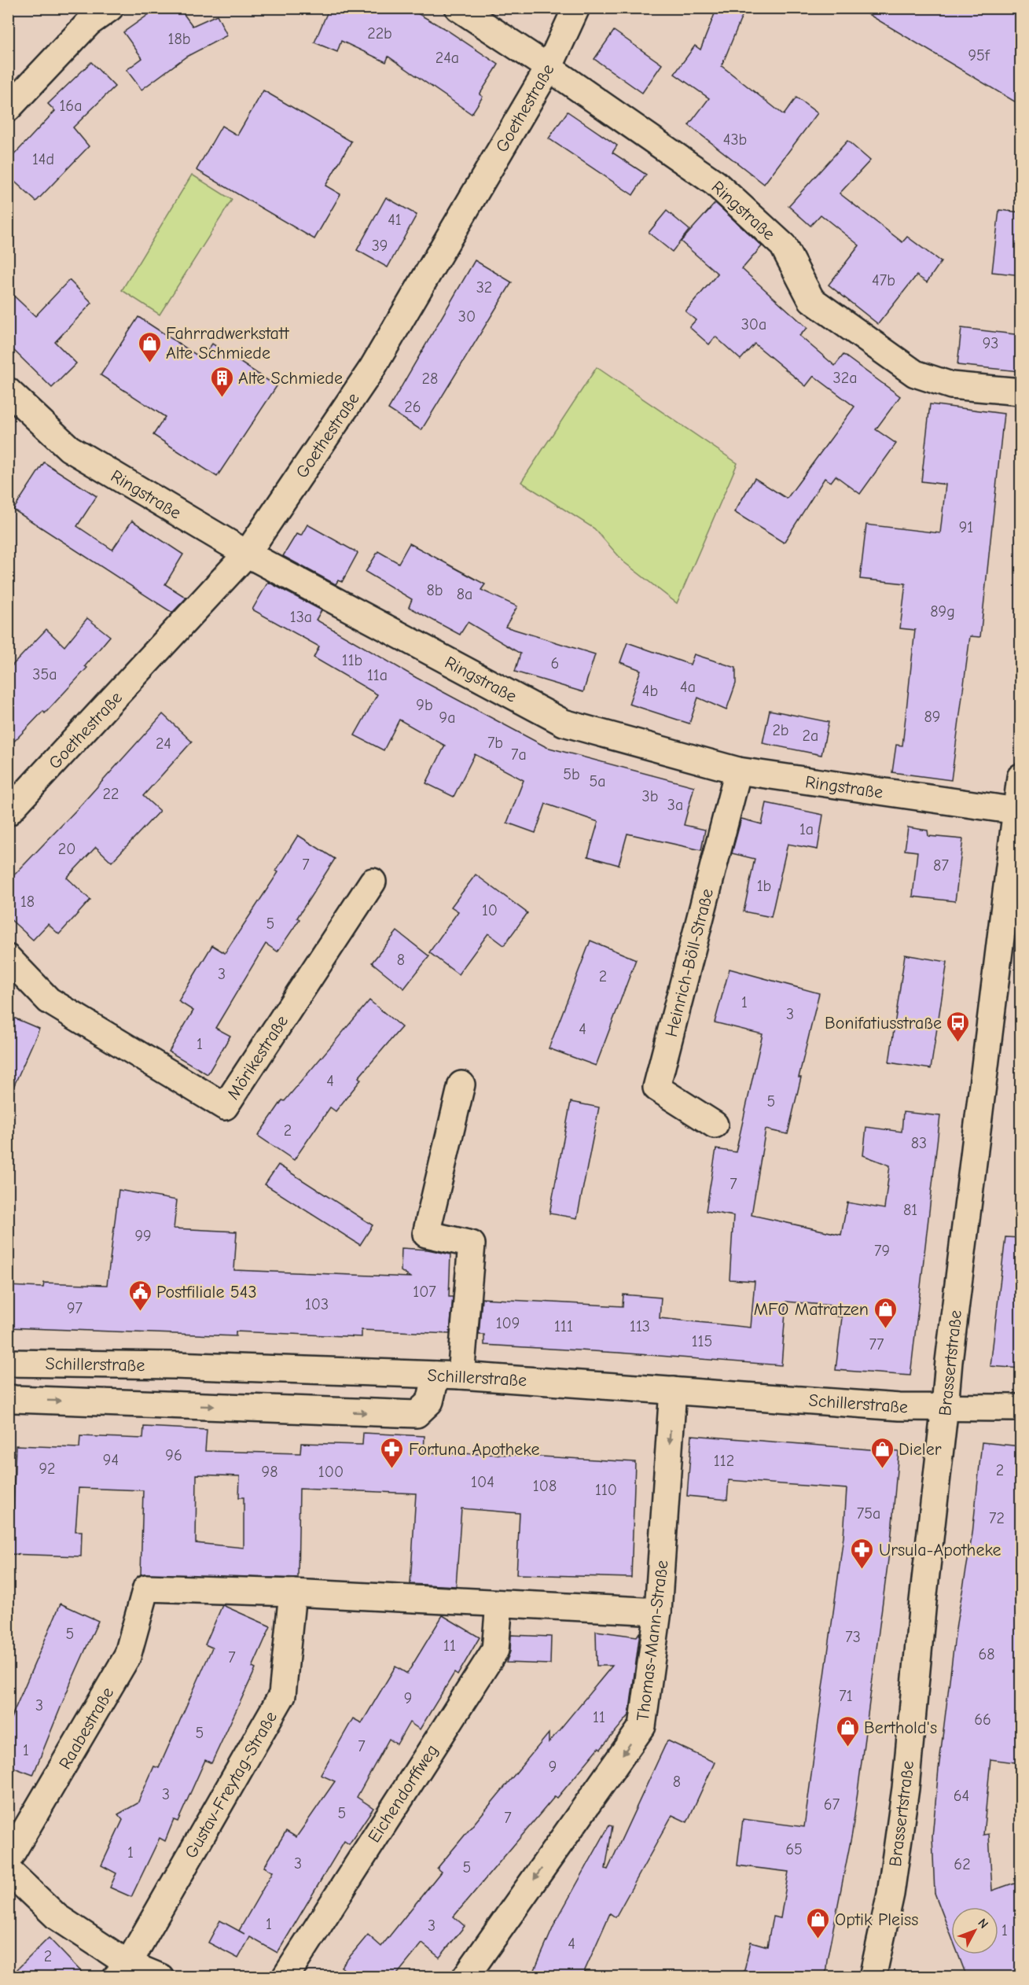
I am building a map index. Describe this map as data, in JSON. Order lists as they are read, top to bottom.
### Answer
{
  "streets": {
    "street": [
      "Goethestraße",
      "Ringstraße",
      "Heinrich-Böll-Straße",
      "Mörikestraße",
      "Brassertstraße",
      "Schillerstraße",
      "Thomas-Mann-Straße",
      "Raabestraße",
      "Gustav-Freytag-Straße",
      "Eichendorffweg"
    ]
  },
  "crossings": [
    ["Goethestraße", "Ringstraße"],
    ["Ringstraße", "Heinrich-Böll-Straße"],
    ["Ringstraße", "Brassertstraße"],
    ["Brassertstraße", "Schillerstraße"],
    ["Schillerstraße", "Thomas-Mann-Straße"],
    ["Raabestraße", "Gustav-Freytag-Straße"]
  ],
  "one_way": ["Thomas-Mann-Straße"],
  "places": {
    "shop": [
      "Fahrradwerkstatt Alte Schmiede",
      "MFO Matratzen",
      "Dieler",
      "Berthold's",
      "Optik Pleiss"
    ],
    "building": ["Alte Schmiede"],
    "bus stop": ["Bonifatiusstraße"],
    "public building": ["Postfiliale 543"],
    "pharmacy": ["Fortuna Apotheke", "Ursula-Apotheke"]
  },
  "house_numbers": [
    "22b",
    "18b",
    "95f",
    "24a",
    "16a",
    "43b",
    "14d",
    "41",
    "39",
    "47b",
    "32",
    "30",
    "30a",
    "93",
    "32a",
    "28",
    "26",
    "91",
    "8b",
    "8a",
    "89g",
    "13a",
    "11b",
    "6",
    "35a",
    "11a",
    "4a",
    "4b",
    "9b",
    "89",
    "9a",
    "2b",
    "2a",
    "7b",
    "24",
    "7a",
    "5b",
    "5a",
    "22",
    "3b",
    "3a",
    "1a",
    "20",
    "7",
    "87",
    "1b",
    "18",
    "10",
    "5",
    "8",
    "3",
    "2",
    "1",
    "3",
    "4",
    "1",
    "4",
    "5",
    "2",
    "83",
    "7",
    "81",
    "99",
    "79",
    "107",
    "103",
    "97",
    "109",
    "111",
    "113",
    "115",
    "77",
    "96",
    "94",
    "112",
    "92",
    "2",
    "98",
    "100",
    "104",
    "108",
    "110",
    "75a",
    "72",
    "5",
    "73",
    "11",
    "68",
    "7",
    "71",
    "9",
    "3",
    "11",
    "66",
    "5",
    "7",
    "1",
    "9",
    "8",
    "3",
    "64",
    "67",
    "5",
    "7",
    "65",
    "1",
    "3",
    "62",
    "5",
    "1",
    "3",
    "1",
    "4",
    "2"
  ],
  "north": "top right"
}
